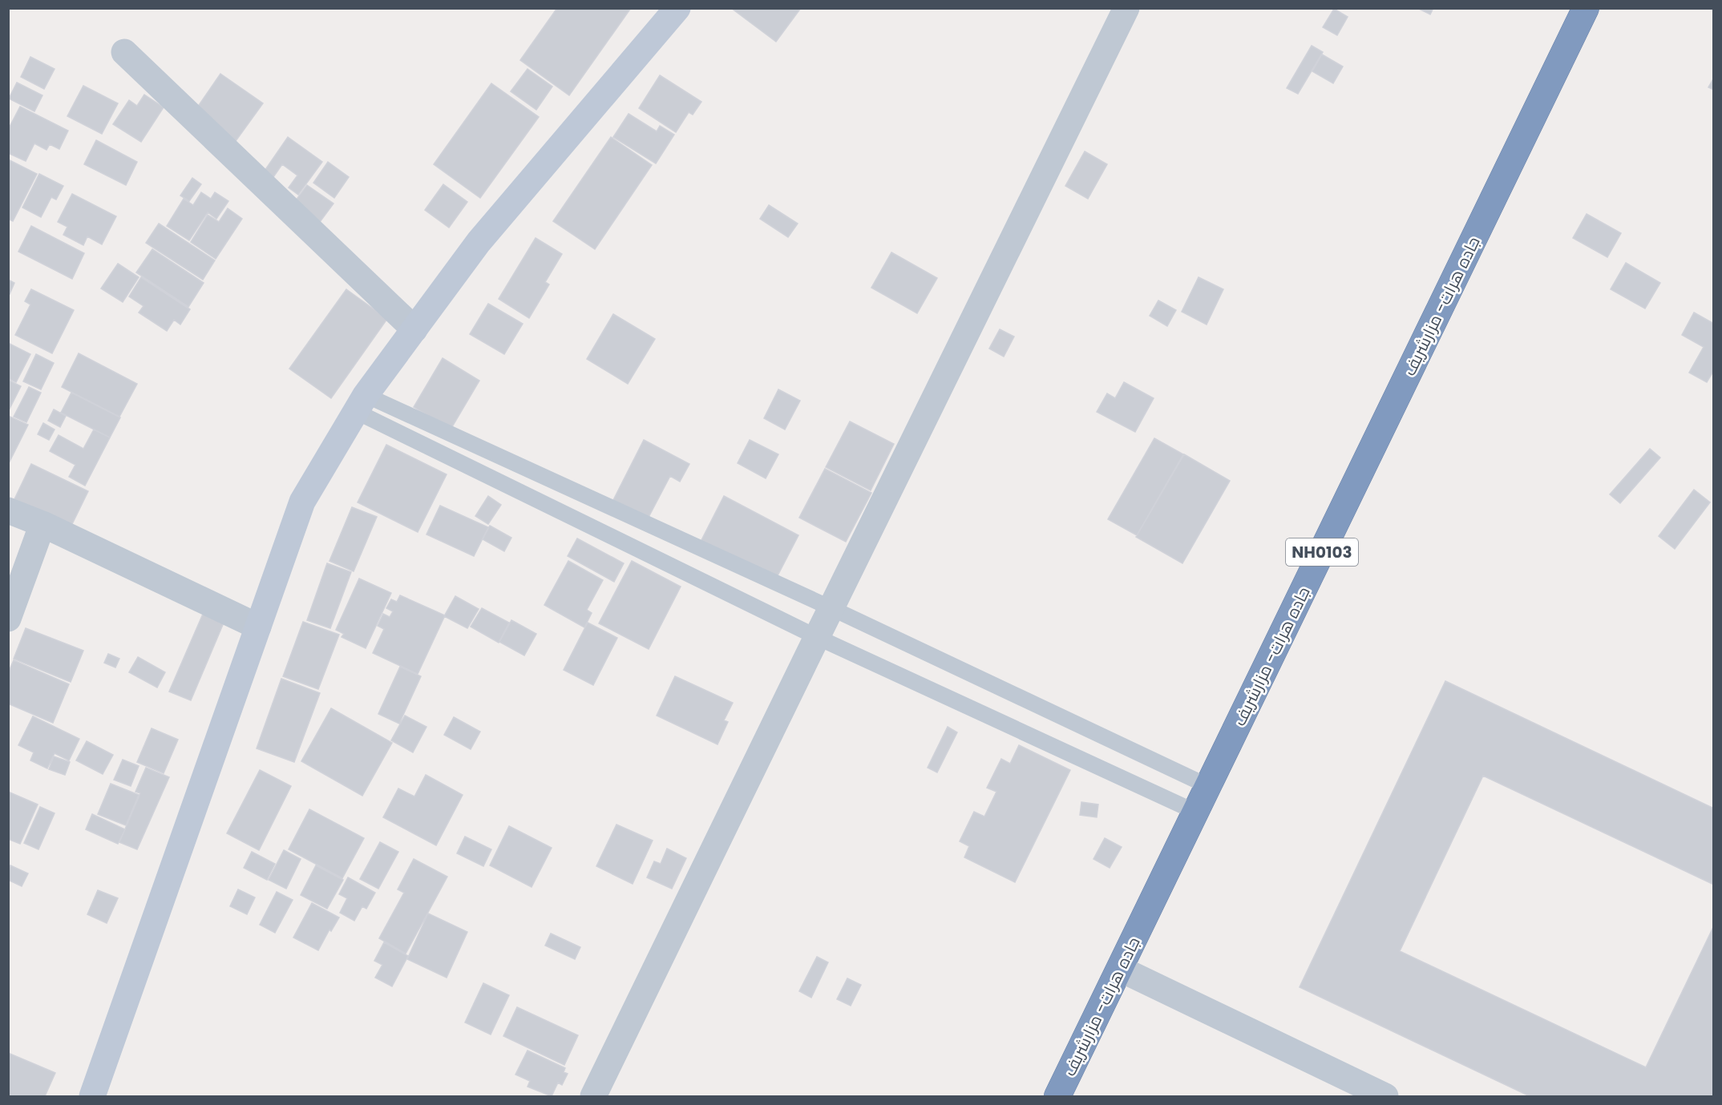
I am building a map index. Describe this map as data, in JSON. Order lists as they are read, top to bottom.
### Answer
{
  "streets": {
    "highway": ["جاده هرات- مزارشریف", "NH0103"]
  }
}
